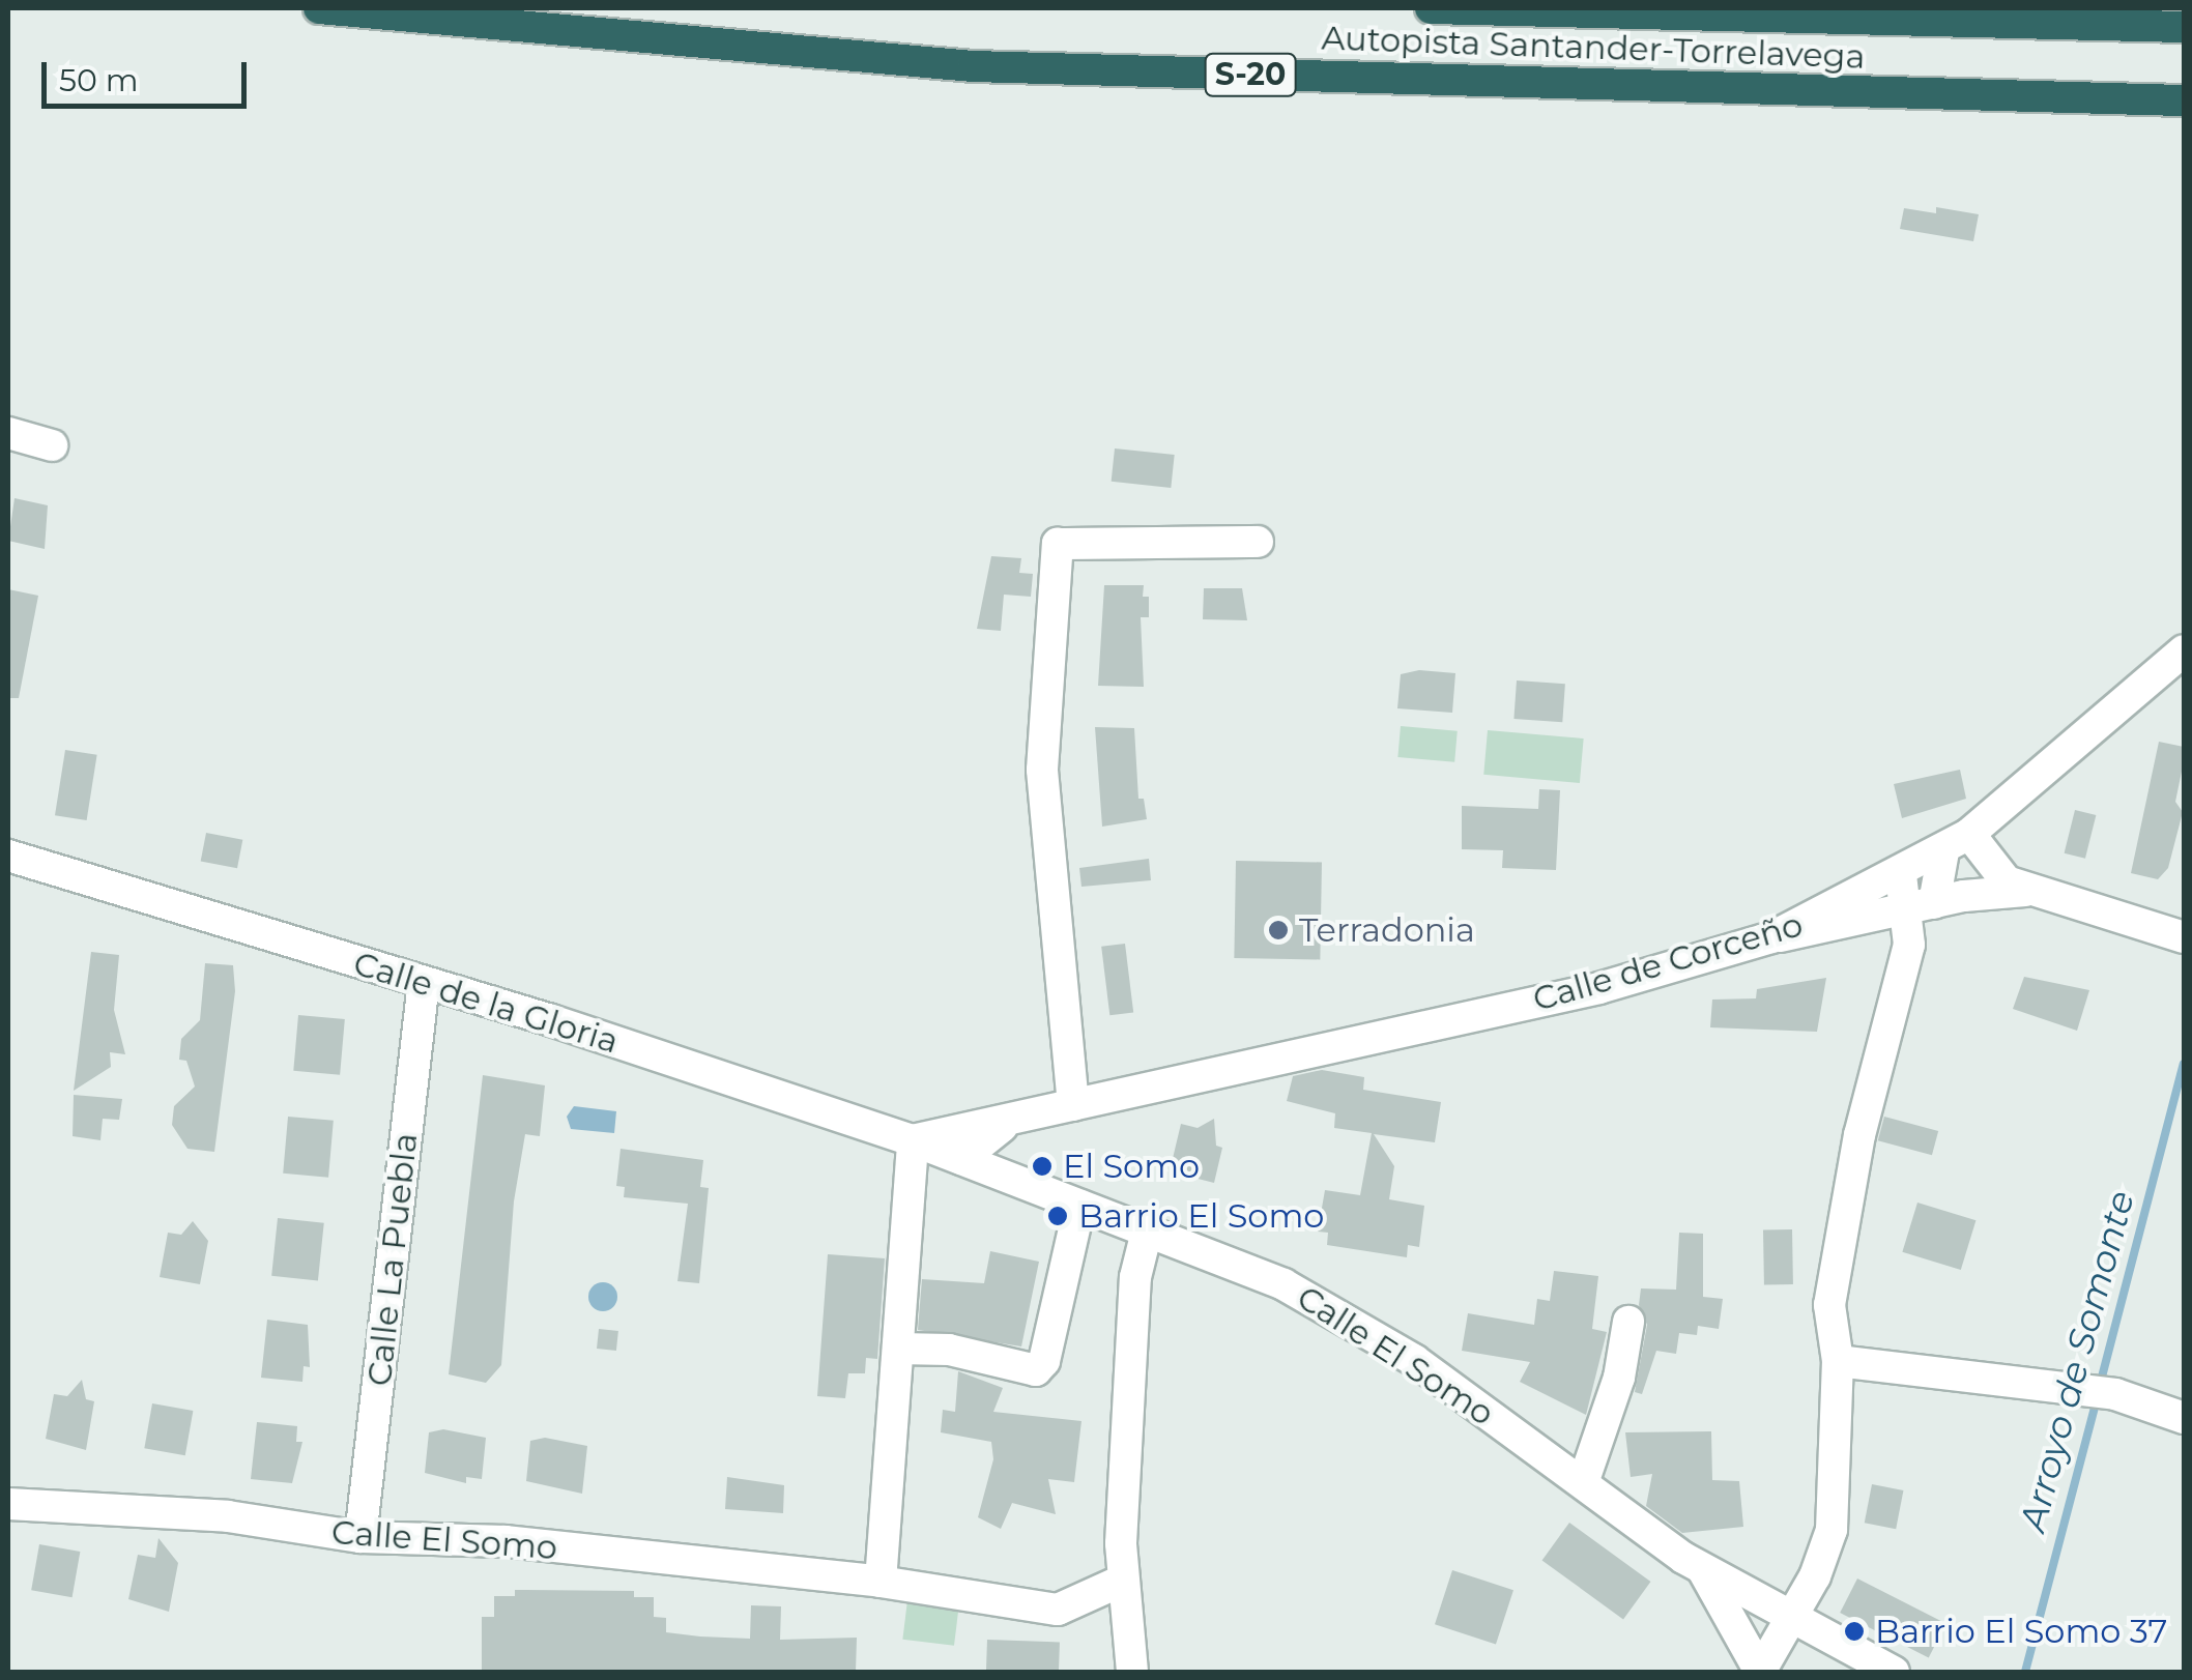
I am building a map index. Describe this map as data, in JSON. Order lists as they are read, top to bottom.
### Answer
{
  "streets": {
    "highway": ["Autopista Santander-Torrelavega", "S-20"],
    "street": [
      "Calle de Corceño",
      "Calle de la Gloria",
      "Calle La Puebla",
      "Calle El Somo"
    ]
  },
  "crossings": [
    ["Calle de Corceño", "Calle de la Gloria"],
    ["Calle de Corceño", "Calle El Somo"],
    ["Calle de la Gloria", "Calle La Puebla"],
    ["Calle de la Gloria", "Calle El Somo"],
    ["Calle La Puebla", "Calle El Somo"]
  ],
  "water": ["Arroyo de Somonte"],
  "places": [
    "Terradonia",
    "El Somo",
    "Barrio El Somo",
    "Barrio El Somo 37"
  ],
  "scale_bar": "50 m"
}
